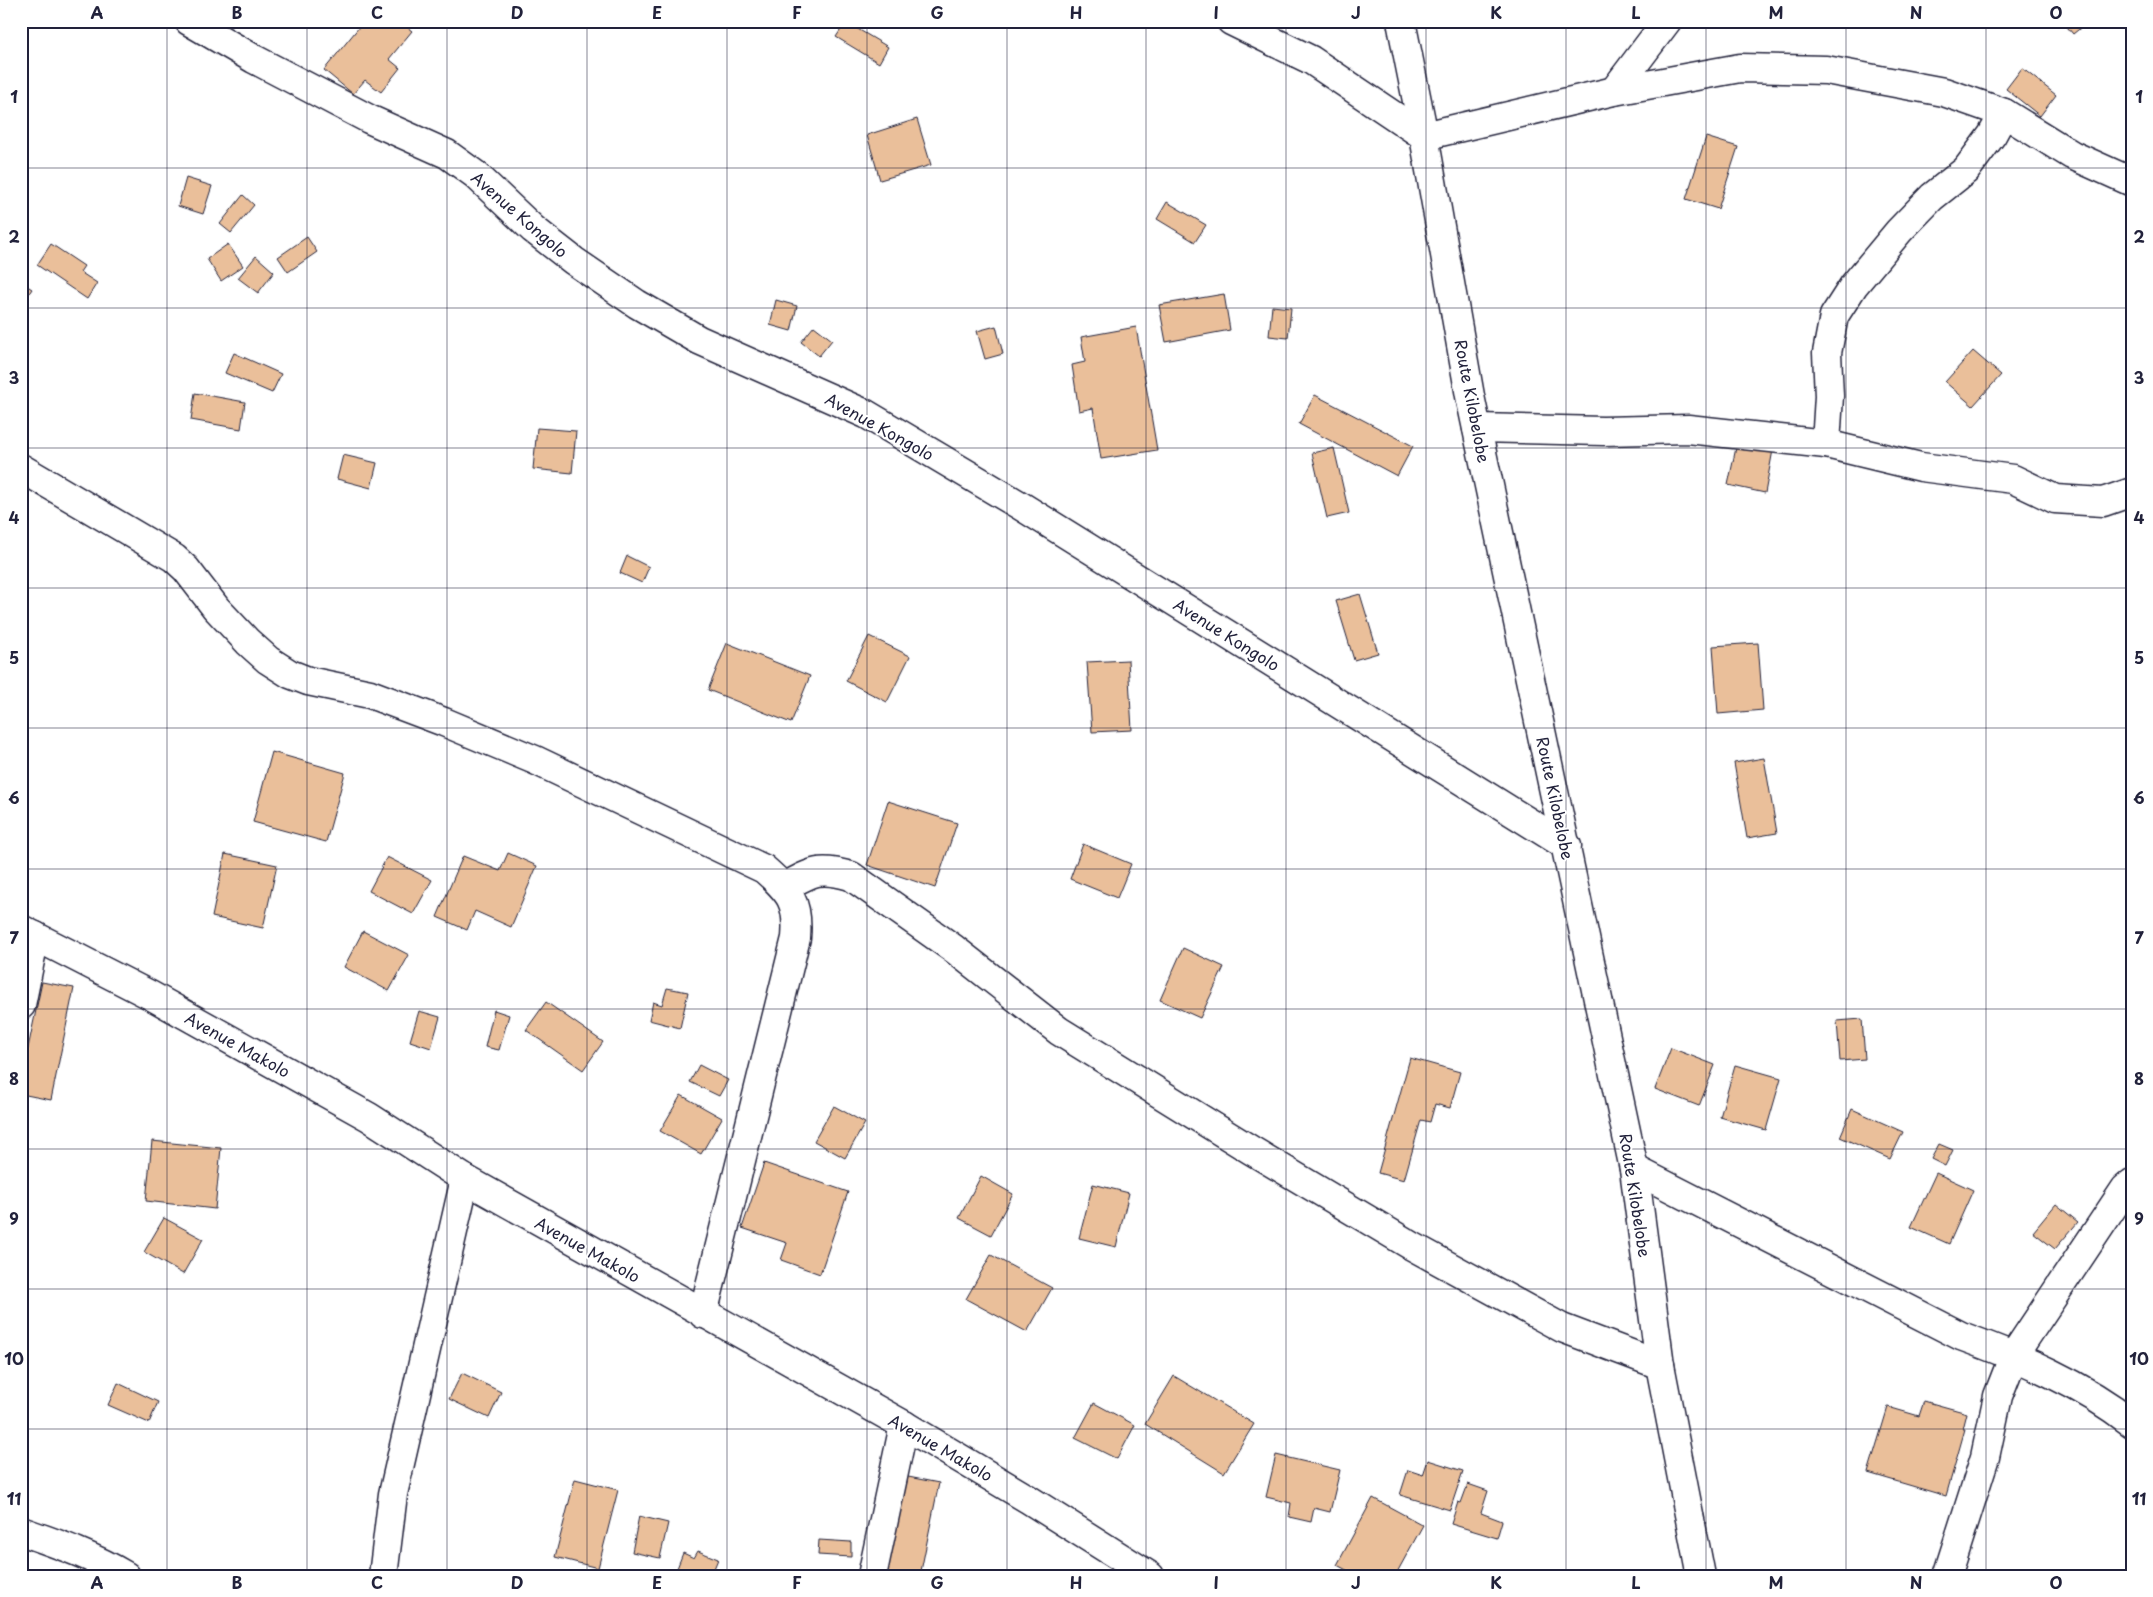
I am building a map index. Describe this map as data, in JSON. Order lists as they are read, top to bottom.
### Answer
{
  "streets": {
    "street": ["Avenue Kongolo", "Route Kilobelobe", "Avenue Makolo"]
  },
  "crossings": [
    ["Avenue Kongolo", "Route Kilobelobe"]
  ],
  "grid": {
    "columns": [
      "A",
      "B",
      "C",
      "D",
      "E",
      "F",
      "G",
      "H",
      "I",
      "J",
      "K",
      "L",
      "M",
      "N",
      "O"
    ],
    "rows": [
      "1",
      "2",
      "3",
      "4",
      "5",
      "6",
      "7",
      "8",
      "9",
      "10",
      "11"
    ]
  }
}
